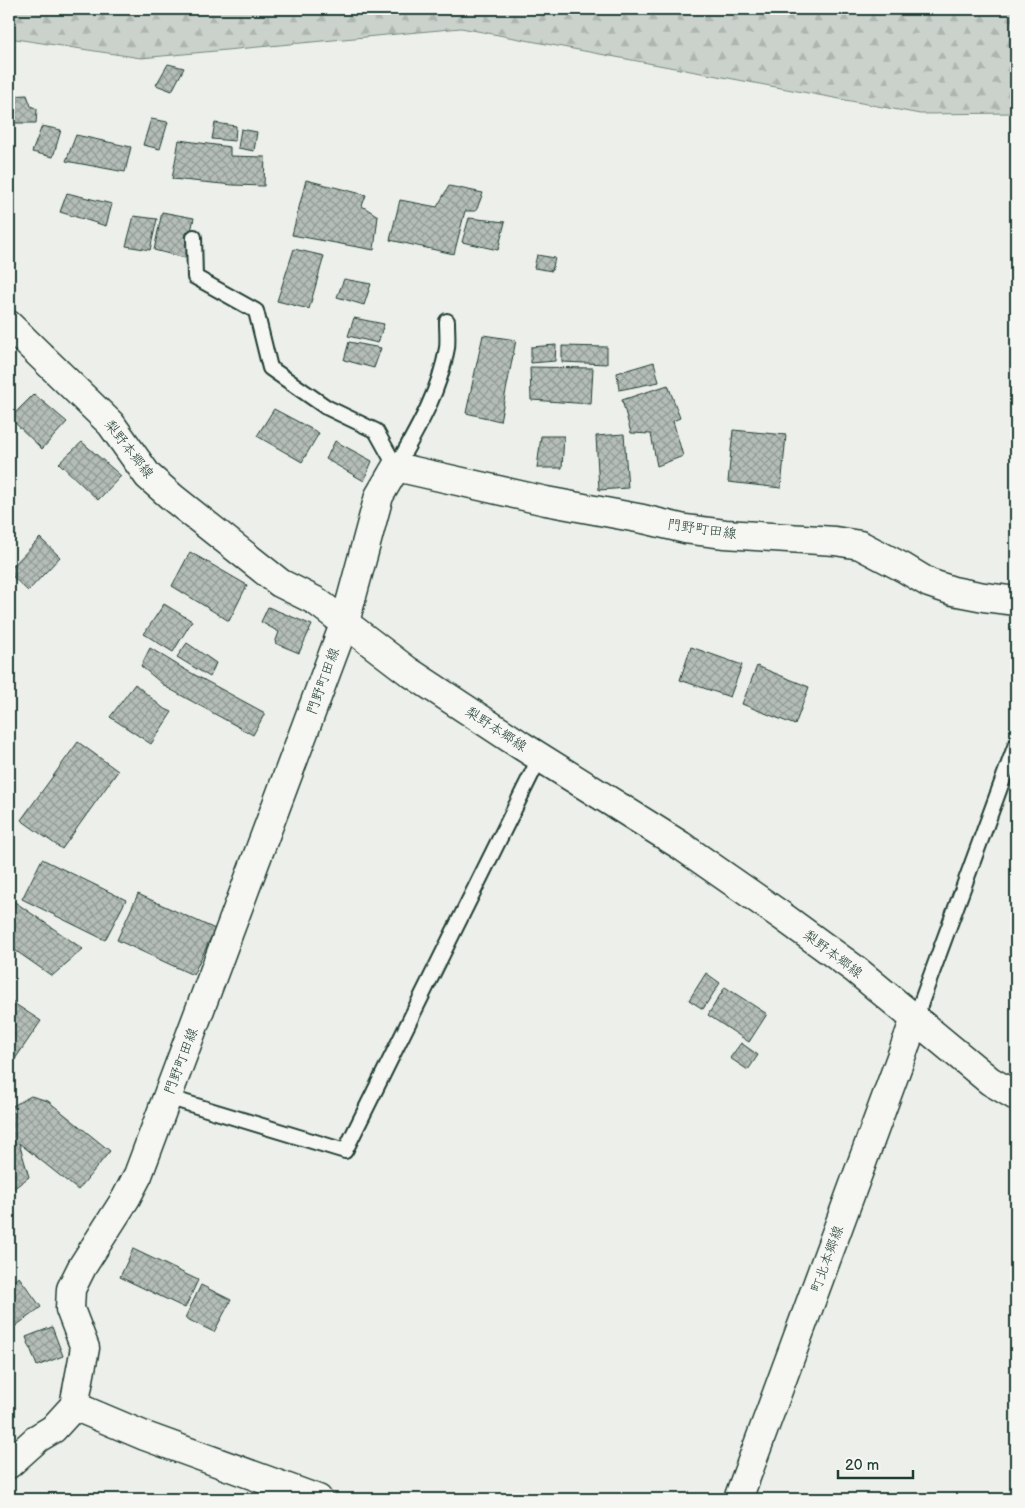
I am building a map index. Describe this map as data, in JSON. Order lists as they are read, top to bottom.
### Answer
{
  "streets": {
    "street": ["梨野本郷線", "門野町田線", "町北本郷線"]
  },
  "crossings": [
    ["梨野本郷線", "門野町田線"],
    ["梨野本郷線", "町北本郷線"]
  ],
  "scale_bar": "20 m"
}
